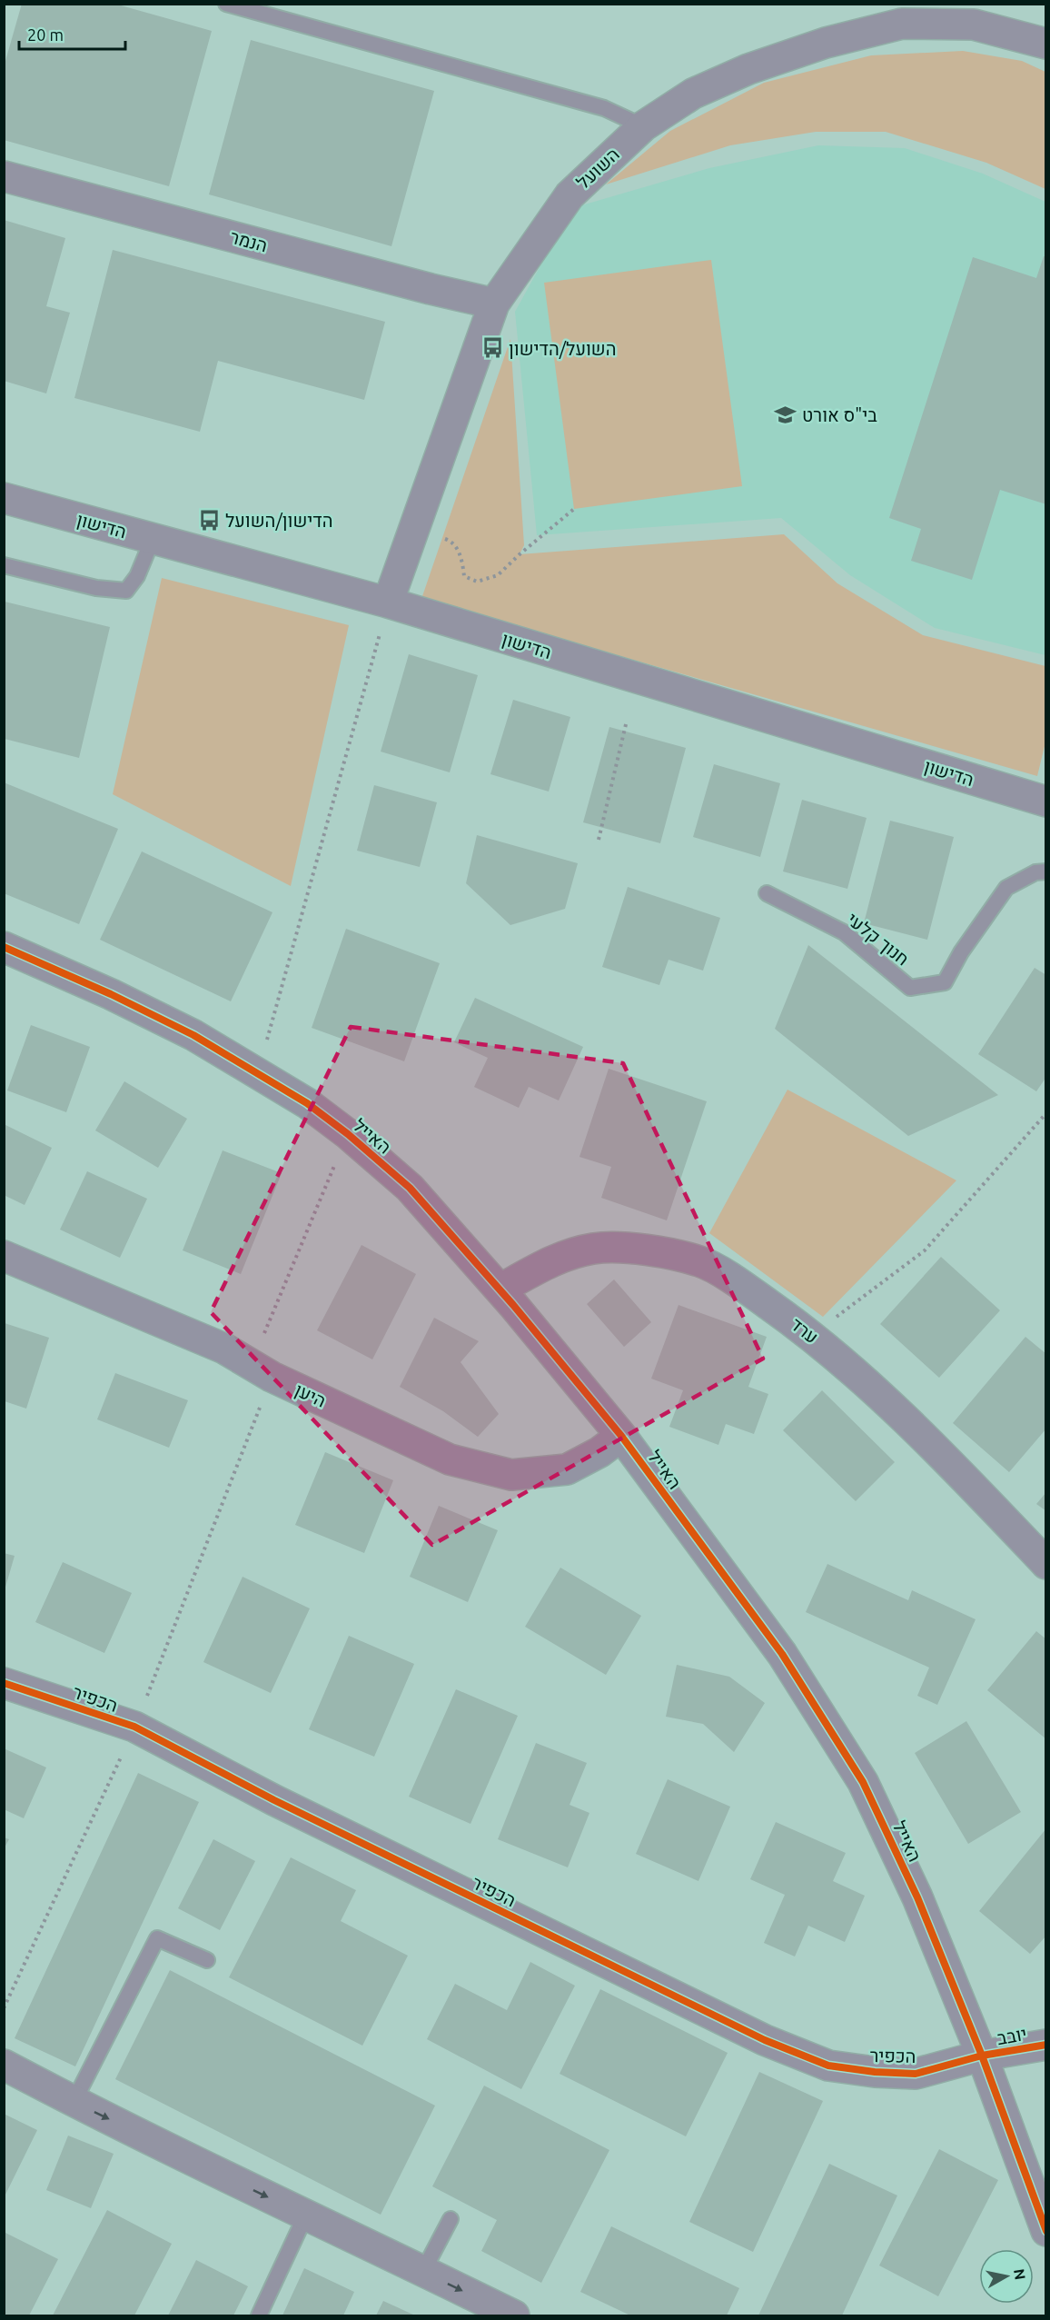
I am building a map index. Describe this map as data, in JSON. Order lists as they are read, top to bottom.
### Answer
{
  "streets": {
    "street": [
      "השועל",
      "הנמר",
      "הדישון",
      "האייל",
      "ערד",
      "היען",
      "הכפיר",
      "יובב"
    ],
    "lane": ["חנוך קלעי"]
  },
  "crossings": [
    ["השועל", "הנמר"],
    ["השועל", "הדישון"],
    ["האייל", "ערד"],
    ["האייל", "היען"],
    ["האייל", "הכפיר"],
    ["האייל", "יובב"],
    ["הכפיר", "יובב"]
  ],
  "places": {
    "bus stop": ["השועל/הדישון", "הדישון/השועל"],
    "school or university": ["בי\"ס אורט"]
  },
  "scale_bar": "20 m",
  "north": "right"
}
